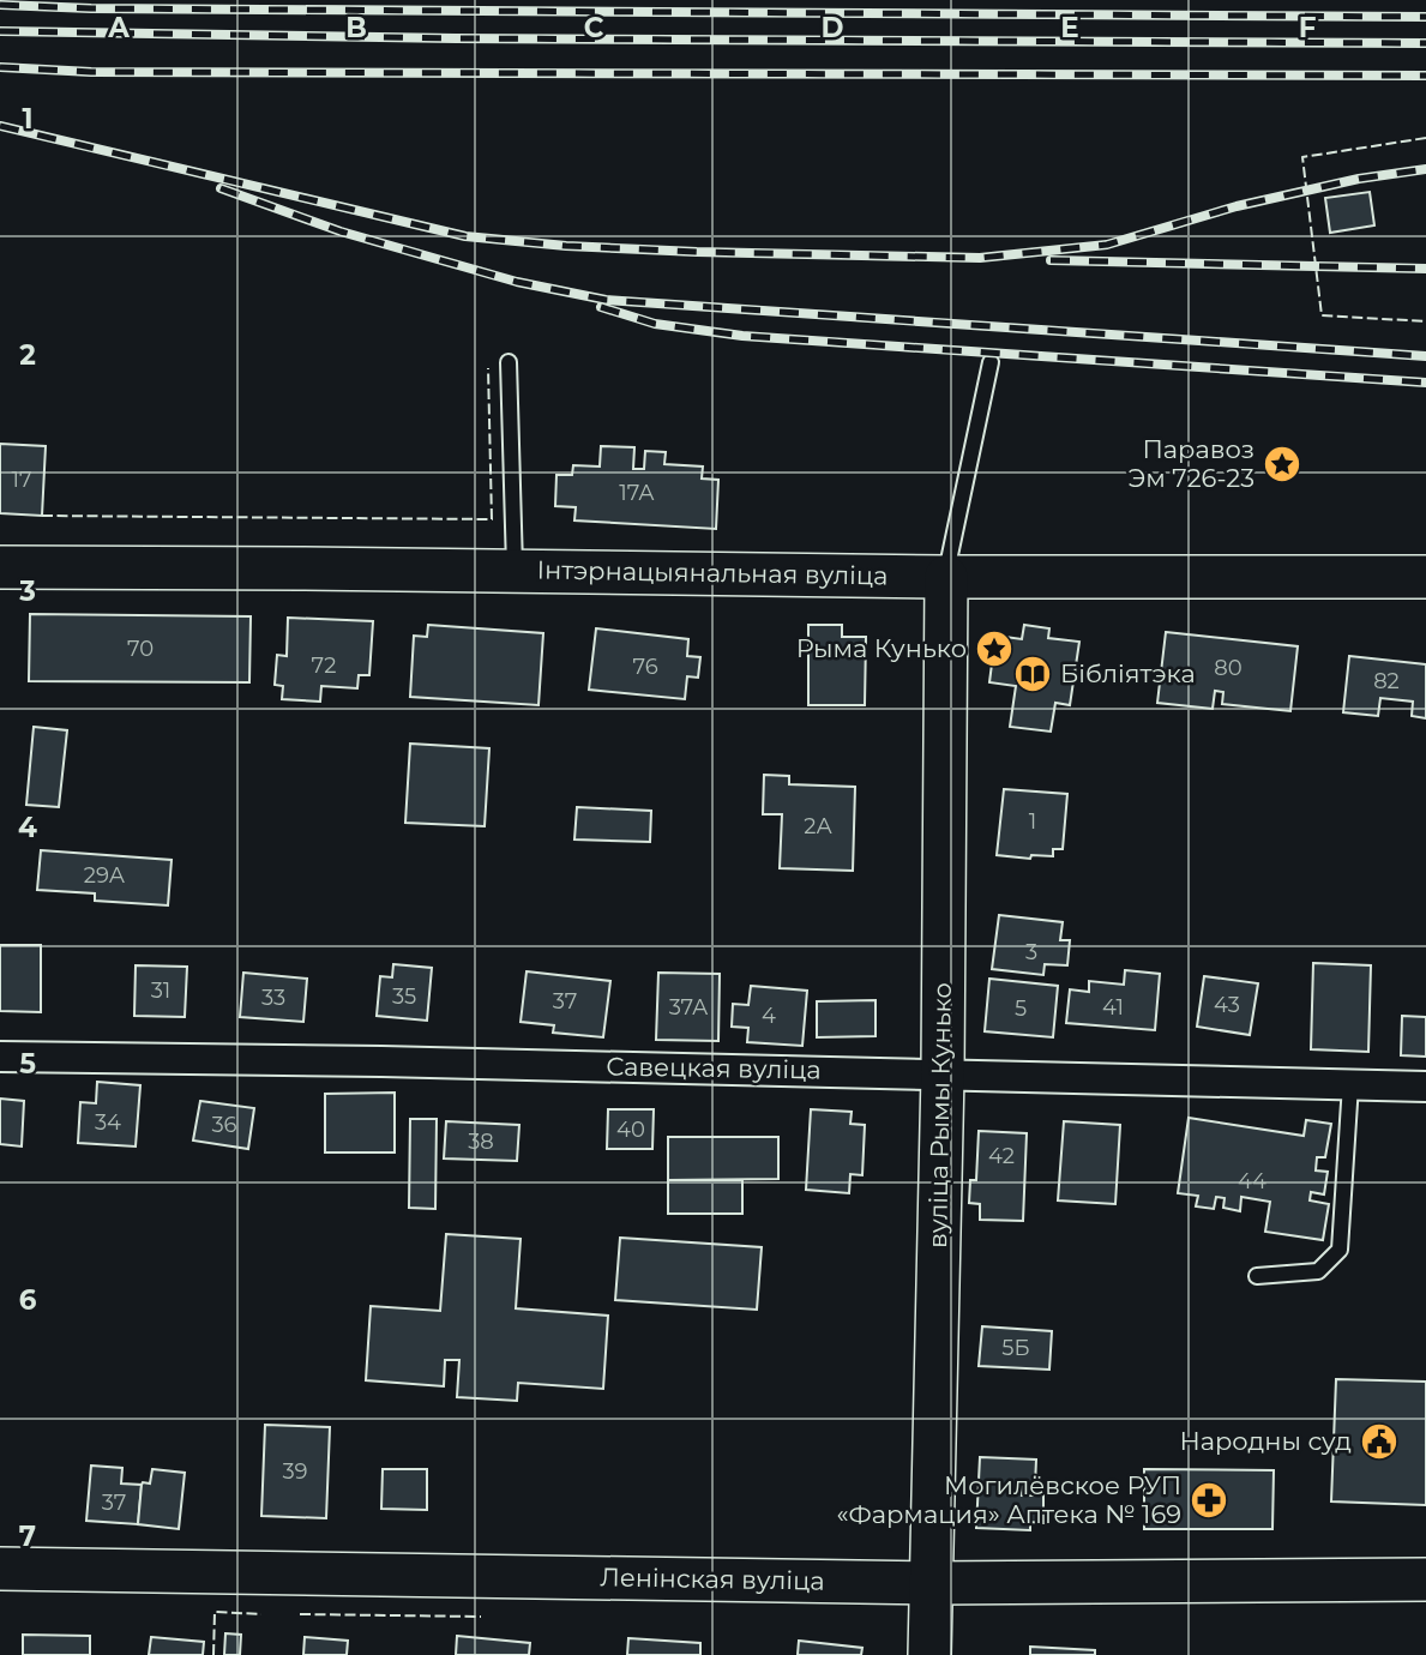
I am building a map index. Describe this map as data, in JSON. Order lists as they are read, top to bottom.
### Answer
{
  "streets": {
    "street": [
      "Інтэрнацыянальная вуліца",
      "Савецкая вуліца",
      "вуліца Рымы Кунько",
      "Ленінская вуліца"
    ]
  },
  "crossings": [
    ["Інтэрнацыянальная вуліца", "вуліца Рымы Кунько"],
    ["Савецкая вуліца", "вуліца Рымы Кунько"],
    ["вуліца Рымы Кунько", "Ленінская вуліца"]
  ],
  "places": {
    "place": ["Паравоз Эм 726-23", "Рыма Кунько"],
    "library": ["Бібліятэка"],
    "public building": ["Народны суд"],
    "pharmacy": ["Могилёвское РУП «Фармация» Аптека № 169"]
  },
  "house_numbers": [
    "17",
    "17А",
    "70",
    "72",
    "76",
    "80",
    "82",
    "1",
    "2А",
    "29А",
    "3",
    "31",
    "35",
    "33",
    "37",
    "43",
    "37А",
    "41",
    "5",
    "4",
    "34",
    "36",
    "40",
    "38",
    "42",
    "44",
    "5Б",
    "39",
    "37"
  ],
  "grid": {
    "columns": [
      "A",
      "B",
      "C",
      "D",
      "E",
      "F"
    ],
    "rows": [
      "1",
      "2",
      "3",
      "4",
      "5",
      "6",
      "7"
    ]
  }
}
